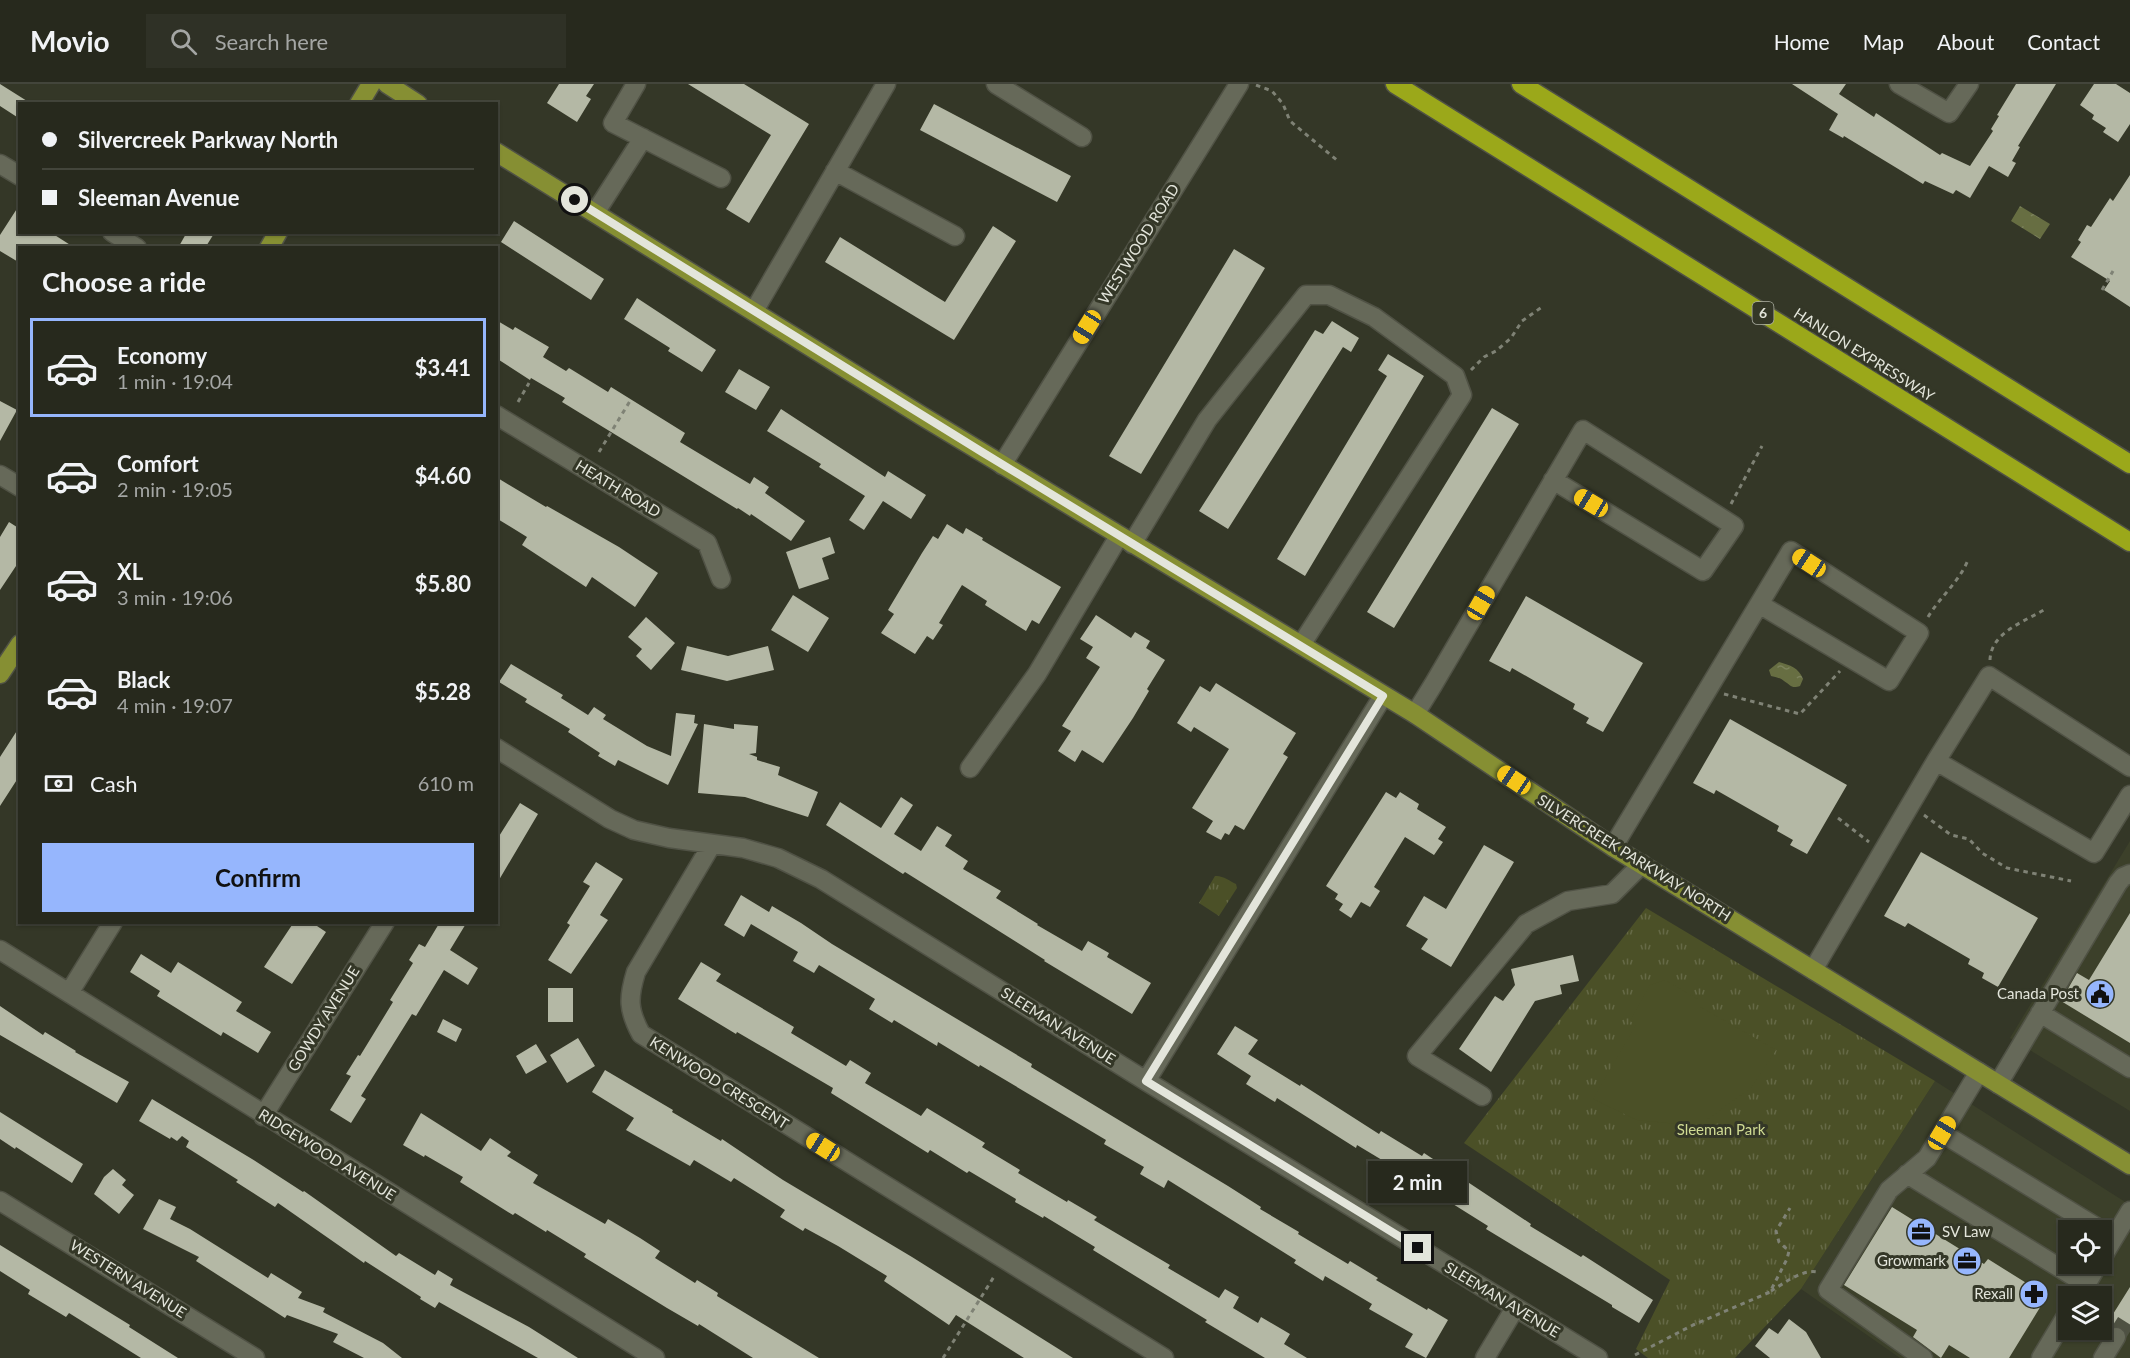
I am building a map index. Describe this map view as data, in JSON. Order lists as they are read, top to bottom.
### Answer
{
  "streets": {
    "highway": ["6", "HANLON EXPRESSWAY"],
    "main road": ["SILVERCREEK PARKWAY NORTH"],
    "street": [
      "WESTWOOD ROAD",
      "HEATH ROAD",
      "GOWDY AVENUE",
      "SLEEMAN AVENUE",
      "KENWOOD CRESCENT",
      "RIDGEWOOD AVENUE",
      "WESTERN AVENUE"
    ]
  },
  "crossings": [
    ["WESTWOOD ROAD", "SILVERCREEK PARKWAY NORTH"],
    ["GOWDY AVENUE", "RIDGEWOOD AVENUE"],
    ["SLEEMAN AVENUE", "KENWOOD CRESCENT"]
  ],
  "parks": ["Sleeman Park"],
  "places": {
    "public building": ["Canada Post"],
    "office": ["SV Law", "Growmark"],
    "pharmacy": ["Rexall"]
  },
  "page": {
    "header": "Movio",
    "search": "Search here",
    "nav": [
      "Home",
      "Map",
      "About",
      "Contact"
    ],
    "banner": ["Silvercreek Parkway North", "Sleeman Avenue"],
    "heading": "Choose a ride",
    "list": [
      {
        "name": "Economy",
        "note": "1 min · 19:04",
        "value": "$3.41"
      },
      {
        "name": "Comfort",
        "note": "2 min · 19:05",
        "value": "$4.60"
      },
      {
        "name": "XL",
        "note": "3 min · 19:06",
        "value": "$5.80"
      },
      {
        "name": "Black",
        "note": "4 min · 19:07",
        "value": "$5.28"
      }
    ],
    "pay": ["Cash", "610 m"],
    "buttons": "Confirm",
    "bubble": "2 min"
  }
}
